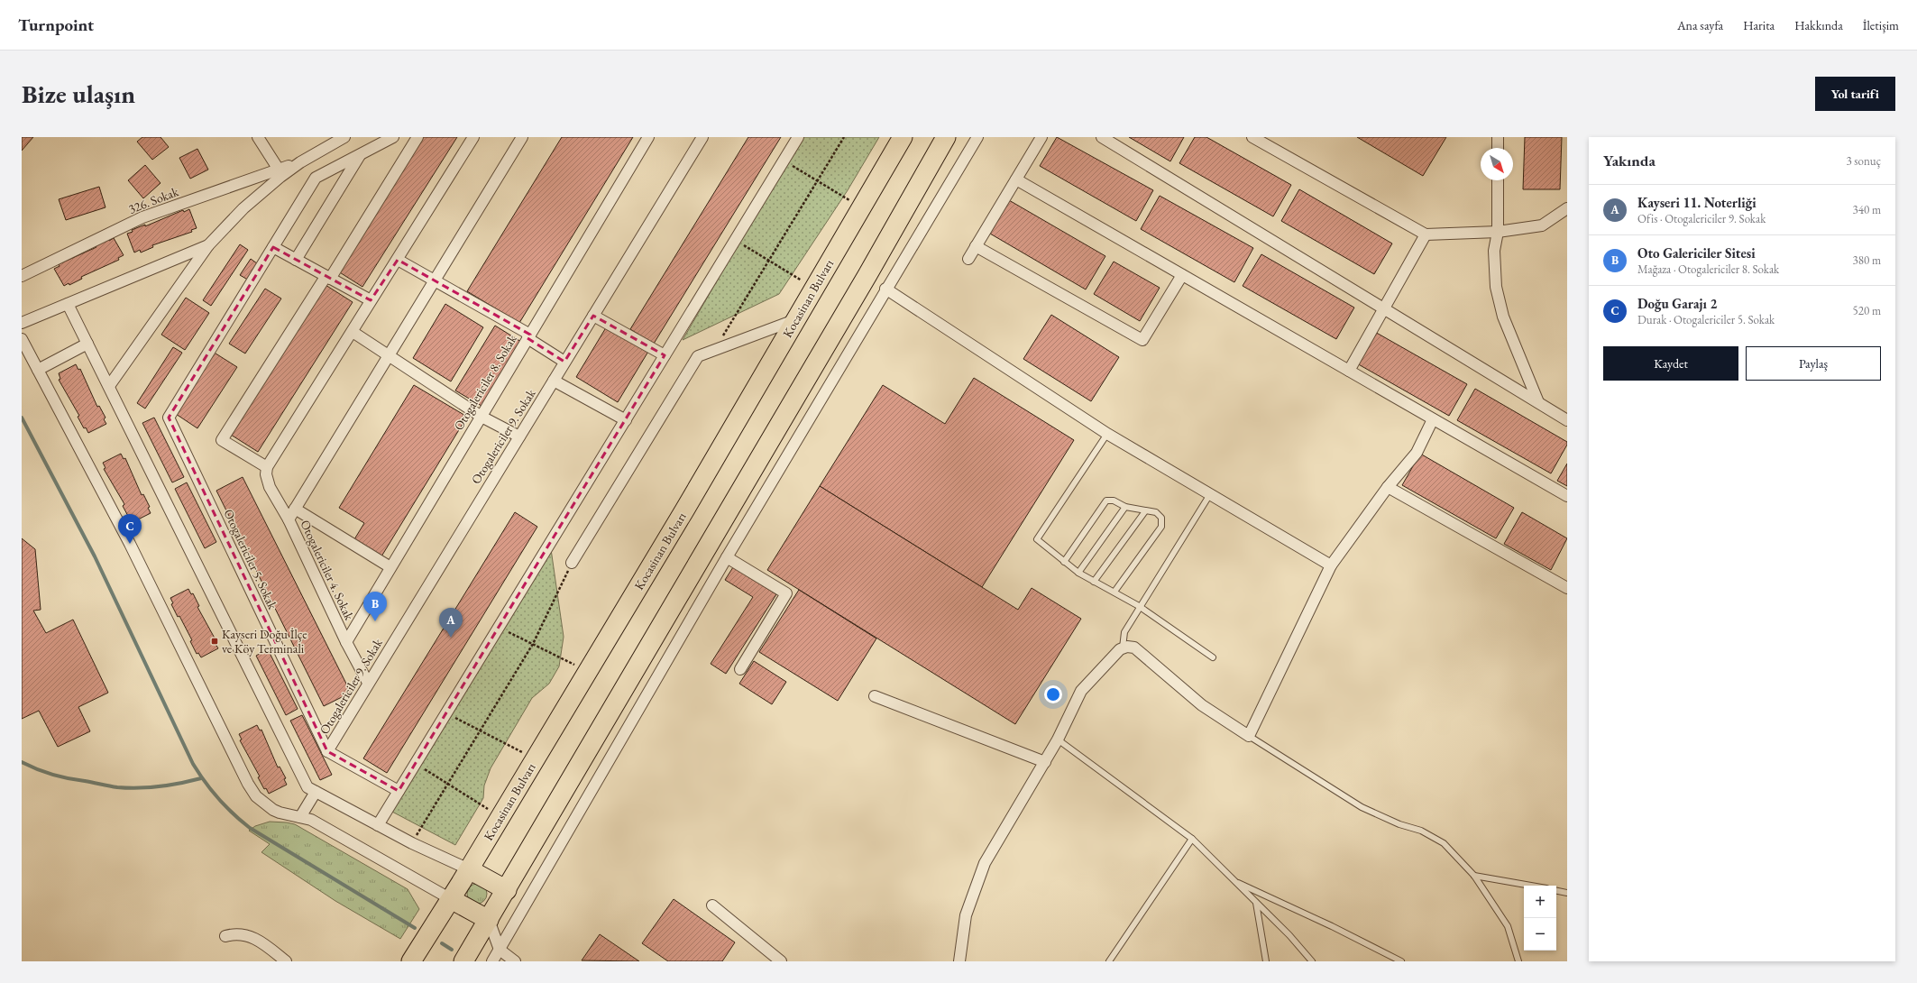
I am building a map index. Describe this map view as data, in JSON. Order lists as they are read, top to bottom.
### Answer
{
  "streets": {
    "highway": ["Kocasinan Bulvarı"],
    "street": [
      "326. Sokak",
      "Otogalericiler 8. Sokak",
      "Otogalericiler 9. Sokak",
      "Otogalericiler 5. Sokak",
      "Otogalericiler 4. Sokak"
    ]
  },
  "crossings": [
    ["Otogalericiler 8. Sokak", "Otogalericiler 4. Sokak"],
    ["Otogalericiler 9. Sokak", "Otogalericiler 5. Sokak"],
    ["Otogalericiler 9. Sokak", "Otogalericiler 4. Sokak"]
  ],
  "places": {
    "transit": ["Kayseri Doğu İlçe ve Köy Terminali"]
  },
  "north": "bottom right",
  "page": {
    "header": "Turnpoint",
    "nav": [
      "Ana sayfa",
      "Harita",
      "Hakkında",
      "İletişim"
    ],
    "buttons": [
      "Yol tarifi",
      ["Kaydet", "Paylaş"]
    ],
    "title": "Bize ulaşın",
    "heading": ["Yakında", "3 sonuç"],
    "list": [
      {
        "mark": "A",
        "name": "Kayseri 11. Noterliği",
        "note": "Ofis · Otogalericiler 9. Sokak",
        "value": "340 m"
      },
      {
        "mark": "B",
        "name": "Oto Galericiler Sitesi",
        "note": "Mağaza · Otogalericiler 8. Sokak",
        "value": "380 m"
      },
      {
        "mark": "C",
        "name": "Doğu Garajı 2",
        "note": "Durak · Otogalericiler 5. Sokak",
        "value": "520 m"
      }
    ],
    "pins": ["C", "B", "A"],
    "map_buttons": ["+", "−"]
  }
}
